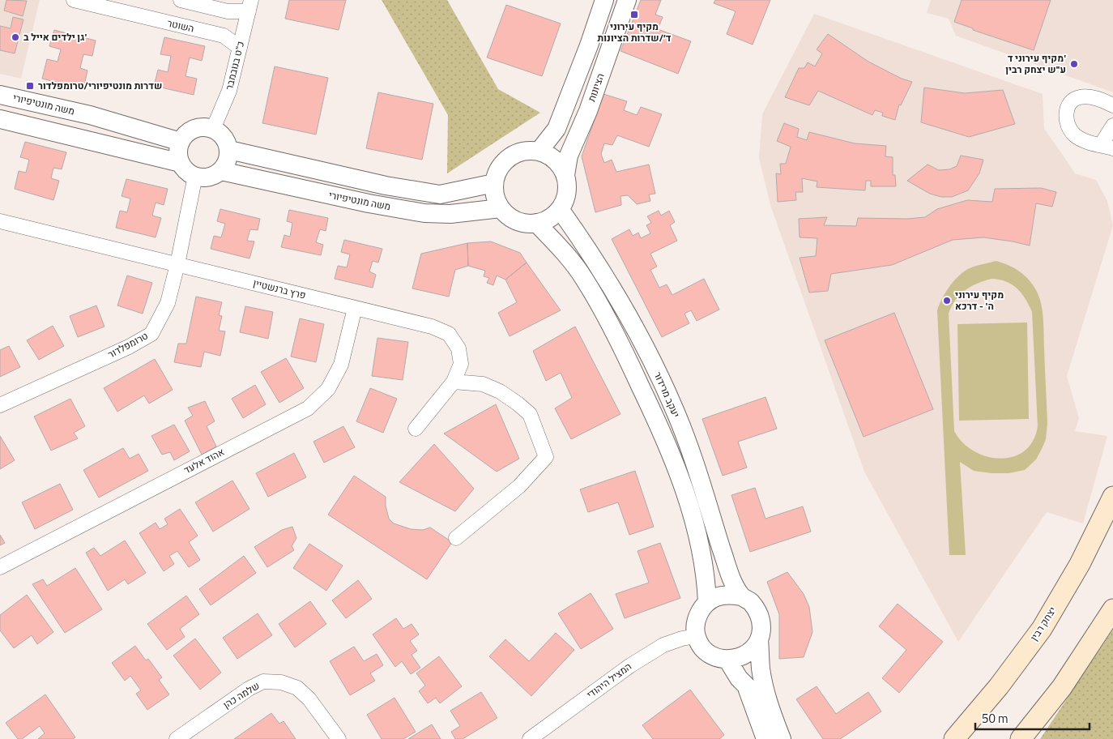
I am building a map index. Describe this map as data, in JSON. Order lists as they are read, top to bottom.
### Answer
{
  "streets": {
    "main road": ["יצחק רבין"],
    "street": [
      "השוטר",
      "כ\"ט בנובמבר",
      "הציונות",
      "משה מונטיפיורי",
      "פרץ ברנשטיין",
      "טרומפלדור",
      "יעקב מרידור",
      "אהוד אלעד",
      "המציל היהודי",
      "שלמה כהן"
    ]
  },
  "crossings": [
    ["השוטר", "כ\"ט בנובמבר"],
    ["כ\"ט בנובמבר", "משה מונטיפיורי"],
    ["כ\"ט בנובמבר", "טרומפלדור"],
    ["הציונות", "משה מונטיפיורי"],
    ["הציונות", "יעקב מרידור"],
    ["משה מונטיפיורי", "טרומפלדור"],
    ["משה מונטיפיורי", "יעקב מרידור"],
    ["פרץ ברנשטיין", "טרומפלדור"],
    ["פרץ ברנשטיין", "אהוד אלעד"],
    ["יעקב מרידור", "המציל היהודי"]
  ],
  "places": {
    "transit": ["מקיף עירוני ד׳/שדרות הציונות", "שדרות מונטיפיורי/טרומפלדור"],
    "other": ["גן ילדים אייל ב'", "מקיף עירוני ד' ע\"ש יצחק רבין", "מקיף עירוני ה' - דרכא"]
  },
  "scale_bar": "50 m"
}
